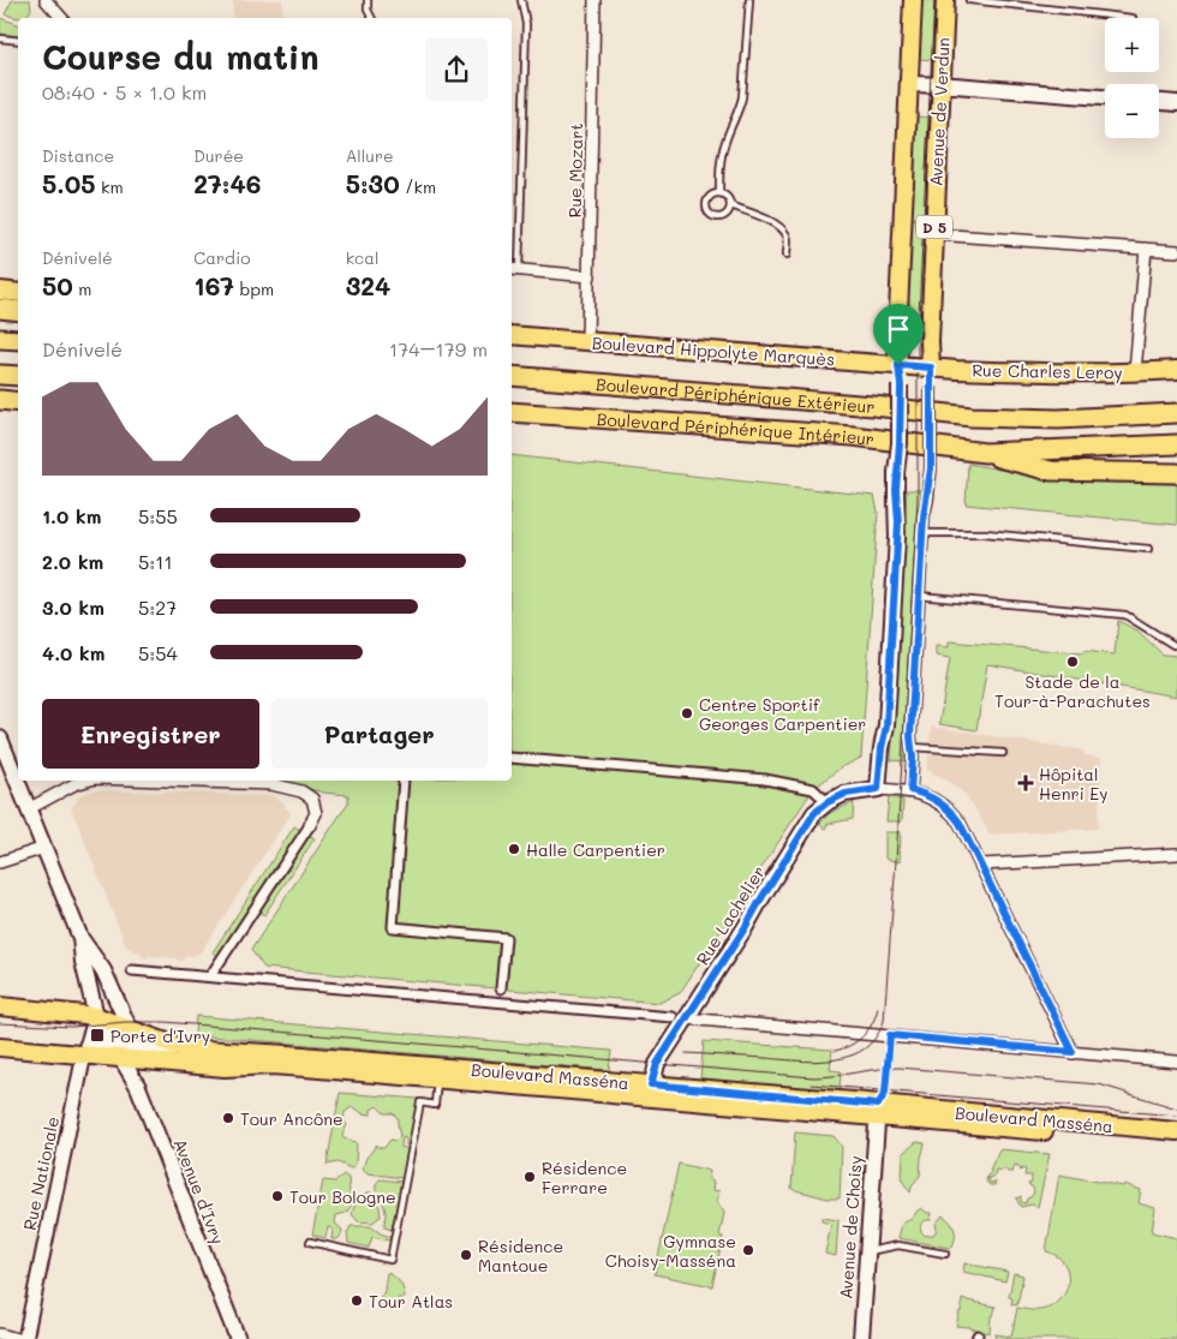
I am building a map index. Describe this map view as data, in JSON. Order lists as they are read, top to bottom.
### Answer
{
  "streets": {
    "highway": ["Boulevard Périphérique Extérieur", "Boulevard Périphérique Intérieur"],
    "main road": [
      "Avenue de Verdun",
      "D 5",
      "Boulevard Hippolyte Marquès",
      "Rue Charles Leroy",
      "Rue Lachelier",
      "Boulevard Masséna",
      "Avenue d'Ivry",
      "Avenue de Choisy"
    ],
    "street": ["Rue Mozart", "Rue Nationale"]
  },
  "crossings": [
    ["Avenue de Verdun", "Boulevard Hippolyte Marquès"],
    ["Avenue de Verdun", "Rue Charles Leroy"],
    ["Rue Mozart", "Boulevard Hippolyte Marquès"],
    ["Boulevard Hippolyte Marquès", "Rue Charles Leroy"],
    ["Rue Lachelier", "Boulevard Masséna"],
    ["Boulevard Masséna", "Rue Nationale"],
    ["Boulevard Masséna", "Avenue d'Ivry"],
    ["Boulevard Masséna", "Avenue de Choisy"],
    ["Rue Nationale", "Avenue d'Ivry"]
  ],
  "places": {
    "other": [
      "Stade de la Tour-à-Parachutes",
      "Centre Sportif Georges Carpentier",
      "Halle Carpentier",
      "Tour Ancône",
      "Résidence Ferrare",
      "Tour Bologne",
      "Gymnase Choisy-Masséna",
      "Résidence Mantoue",
      "Tour Atlas"
    ],
    "health": ["Hôpital Henri Ey"],
    "transit": ["Porte d'Ivry"]
  },
  "page": {
    "map_buttons": ["+", "−"],
    "heading": ["Course du matin", "08:40 · 5 × 1.0 km"],
    "stats": [
      ["Distance", "5.05 km"],
      ["Durée", "27:46"],
      ["Allure", "5:30 /km"],
      ["Dénivelé", "50 m"],
      ["Cardio", "167 bpm"],
      ["kcal", "324"]
    ],
    "chart": ["Dénivelé", "174–179 m"],
    "list": [
      {
        "name": "1.0 km",
        "note": "5:55"
      },
      {
        "name": "2.0 km",
        "note": "5:11"
      },
      {
        "name": "3.0 km",
        "note": "5:27"
      },
      {
        "name": "4.0 km",
        "note": "5:54"
      }
    ],
    "buttons": ["Enregistrer", "Partager"]
  }
}
